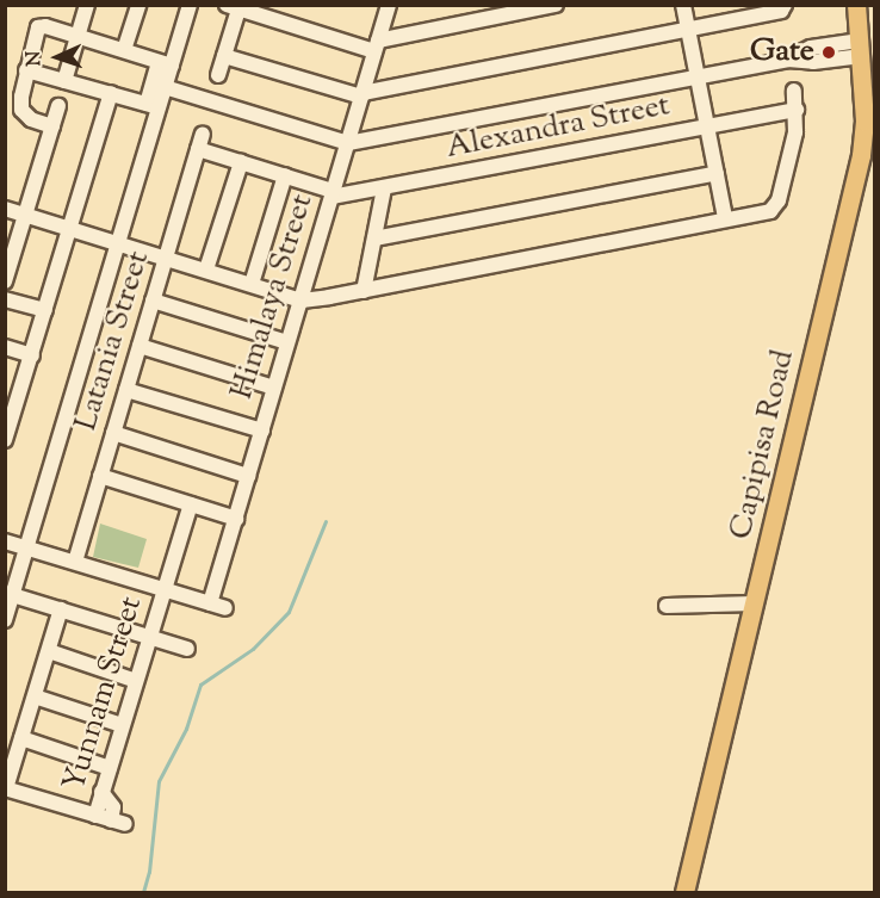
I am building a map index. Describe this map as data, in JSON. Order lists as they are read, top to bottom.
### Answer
{
  "streets": {
    "main road": ["Capipisa Road"],
    "street": [
      "Alexandra Street",
      "Himalaya Street",
      "Latania Street",
      "Yunnam Street"
    ]
  },
  "crossings": [
    ["Alexandra Street", "Himalaya Street"],
    ["Alexandra Street", "Latania Street"]
  ],
  "places": ["Gate"],
  "north": "left"
}
